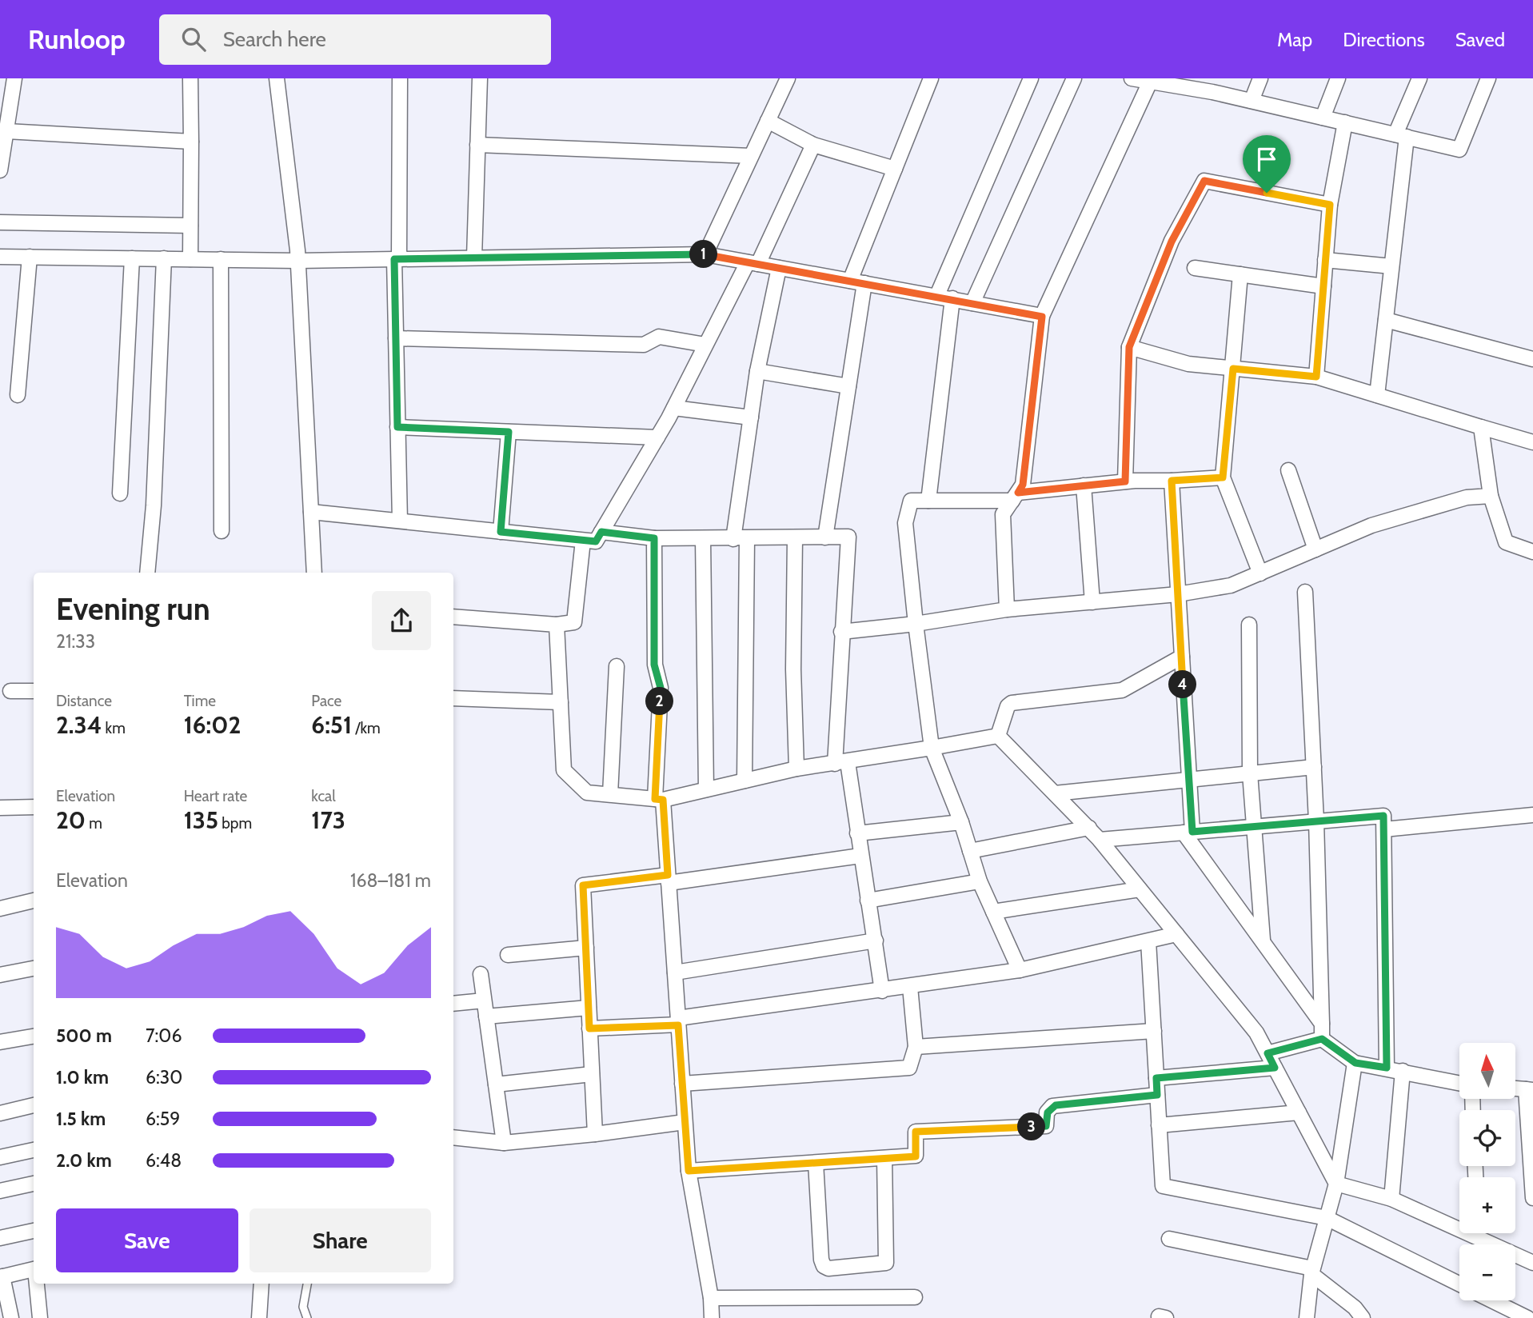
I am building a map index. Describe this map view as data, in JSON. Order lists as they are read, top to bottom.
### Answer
{
  "north": "top",
  "page": {
    "header": "Runloop",
    "search": "Search here",
    "nav": ["Map", "Directions", "Saved"],
    "pins": [
      "1",
      "4",
      "2",
      "3"
    ],
    "heading": ["Evening run", "21:33"],
    "stats": [
      ["Distance", "2.34 km"],
      ["Time", "16:02"],
      ["Pace", "6:51 /km"],
      ["Elevation", "20 m"],
      ["Heart rate", "135 bpm"],
      ["kcal", "173"]
    ],
    "chart": ["Elevation", "168–181 m"],
    "list": [
      {
        "name": "500 m",
        "note": "7:06"
      },
      {
        "name": "1.0 km",
        "note": "6:30"
      },
      {
        "name": "1.5 km",
        "note": "6:59"
      },
      {
        "name": "2.0 km",
        "note": "6:48"
      }
    ],
    "map_buttons": ["+", "−"],
    "buttons": ["Save", "Share"]
  }
}
